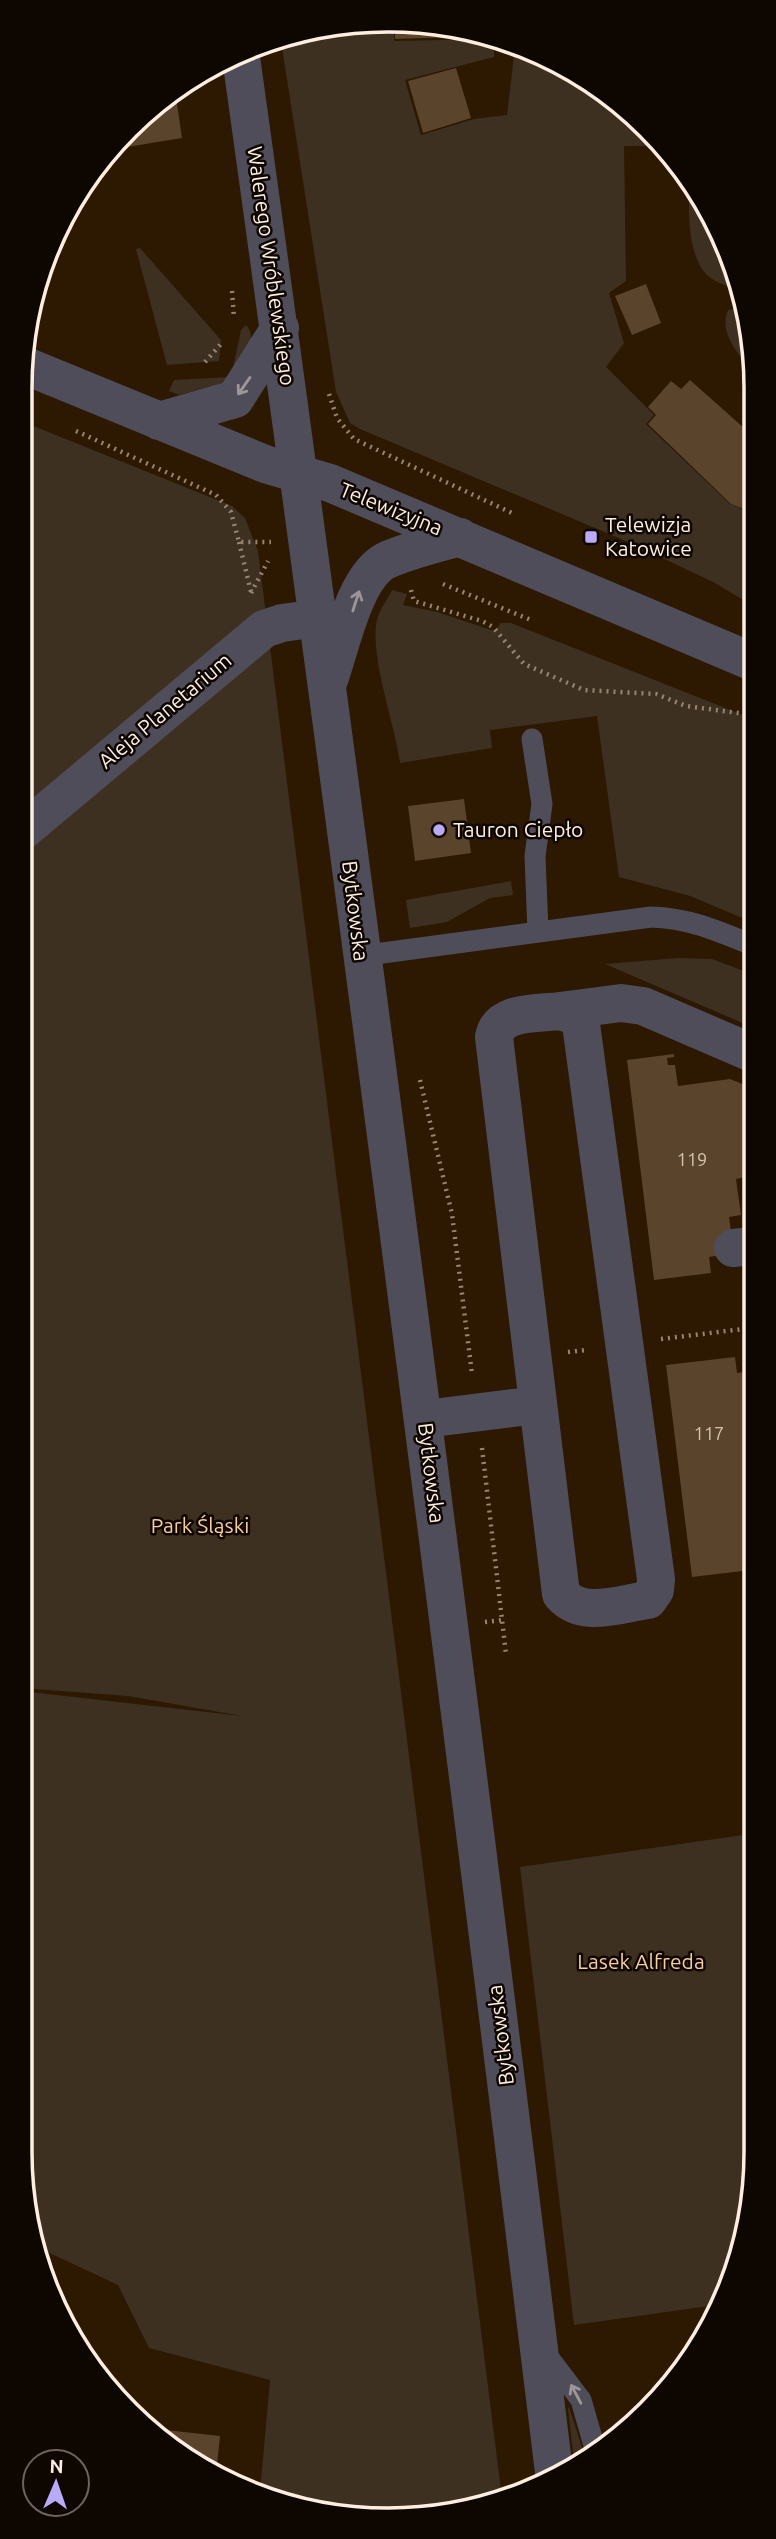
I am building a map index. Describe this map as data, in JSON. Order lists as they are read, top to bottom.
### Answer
{
  "streets": {
    "street": [
      "Walerego Wróblewskiego",
      "Telewizyjna",
      "Aleja Planetarium",
      "Bytkowska"
    ]
  },
  "crossings": [
    ["Walerego Wróblewskiego", "Telewizyjna"],
    ["Walerego Wróblewskiego", "Bytkowska"],
    ["Telewizyjna", "Bytkowska"],
    ["Aleja Planetarium", "Bytkowska"]
  ],
  "parks": ["Park Śląski", "Lasek Alfreda"],
  "places": {
    "transit": ["Telewizja Katowice"],
    "other": ["Tauron Ciepło"]
  },
  "house_numbers": ["119", "117"],
  "north": "top"
}
